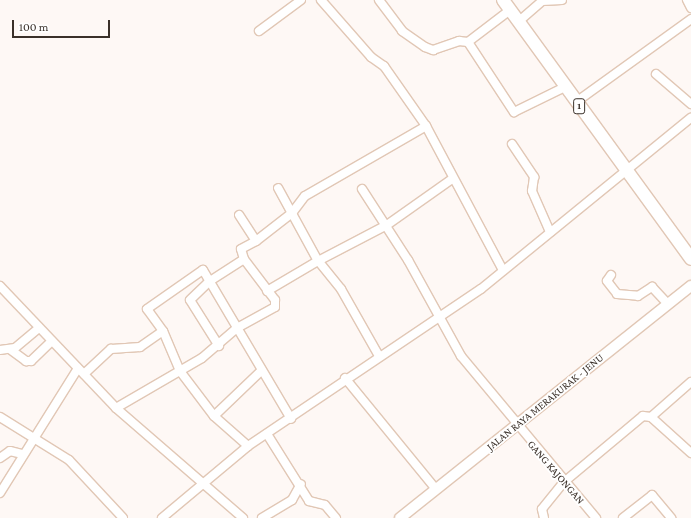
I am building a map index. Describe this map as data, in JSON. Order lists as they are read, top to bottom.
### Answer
{
  "streets": {
    "highway": ["1"],
    "main road": ["JALAN RAYA MERAKURAK - JENU"],
    "street": ["GANG KAJONGAN"]
  },
  "crossings": [
    ["JALAN RAYA MERAKURAK - JENU", "GANG KAJONGAN"]
  ],
  "scale_bar": "100 m"
}
